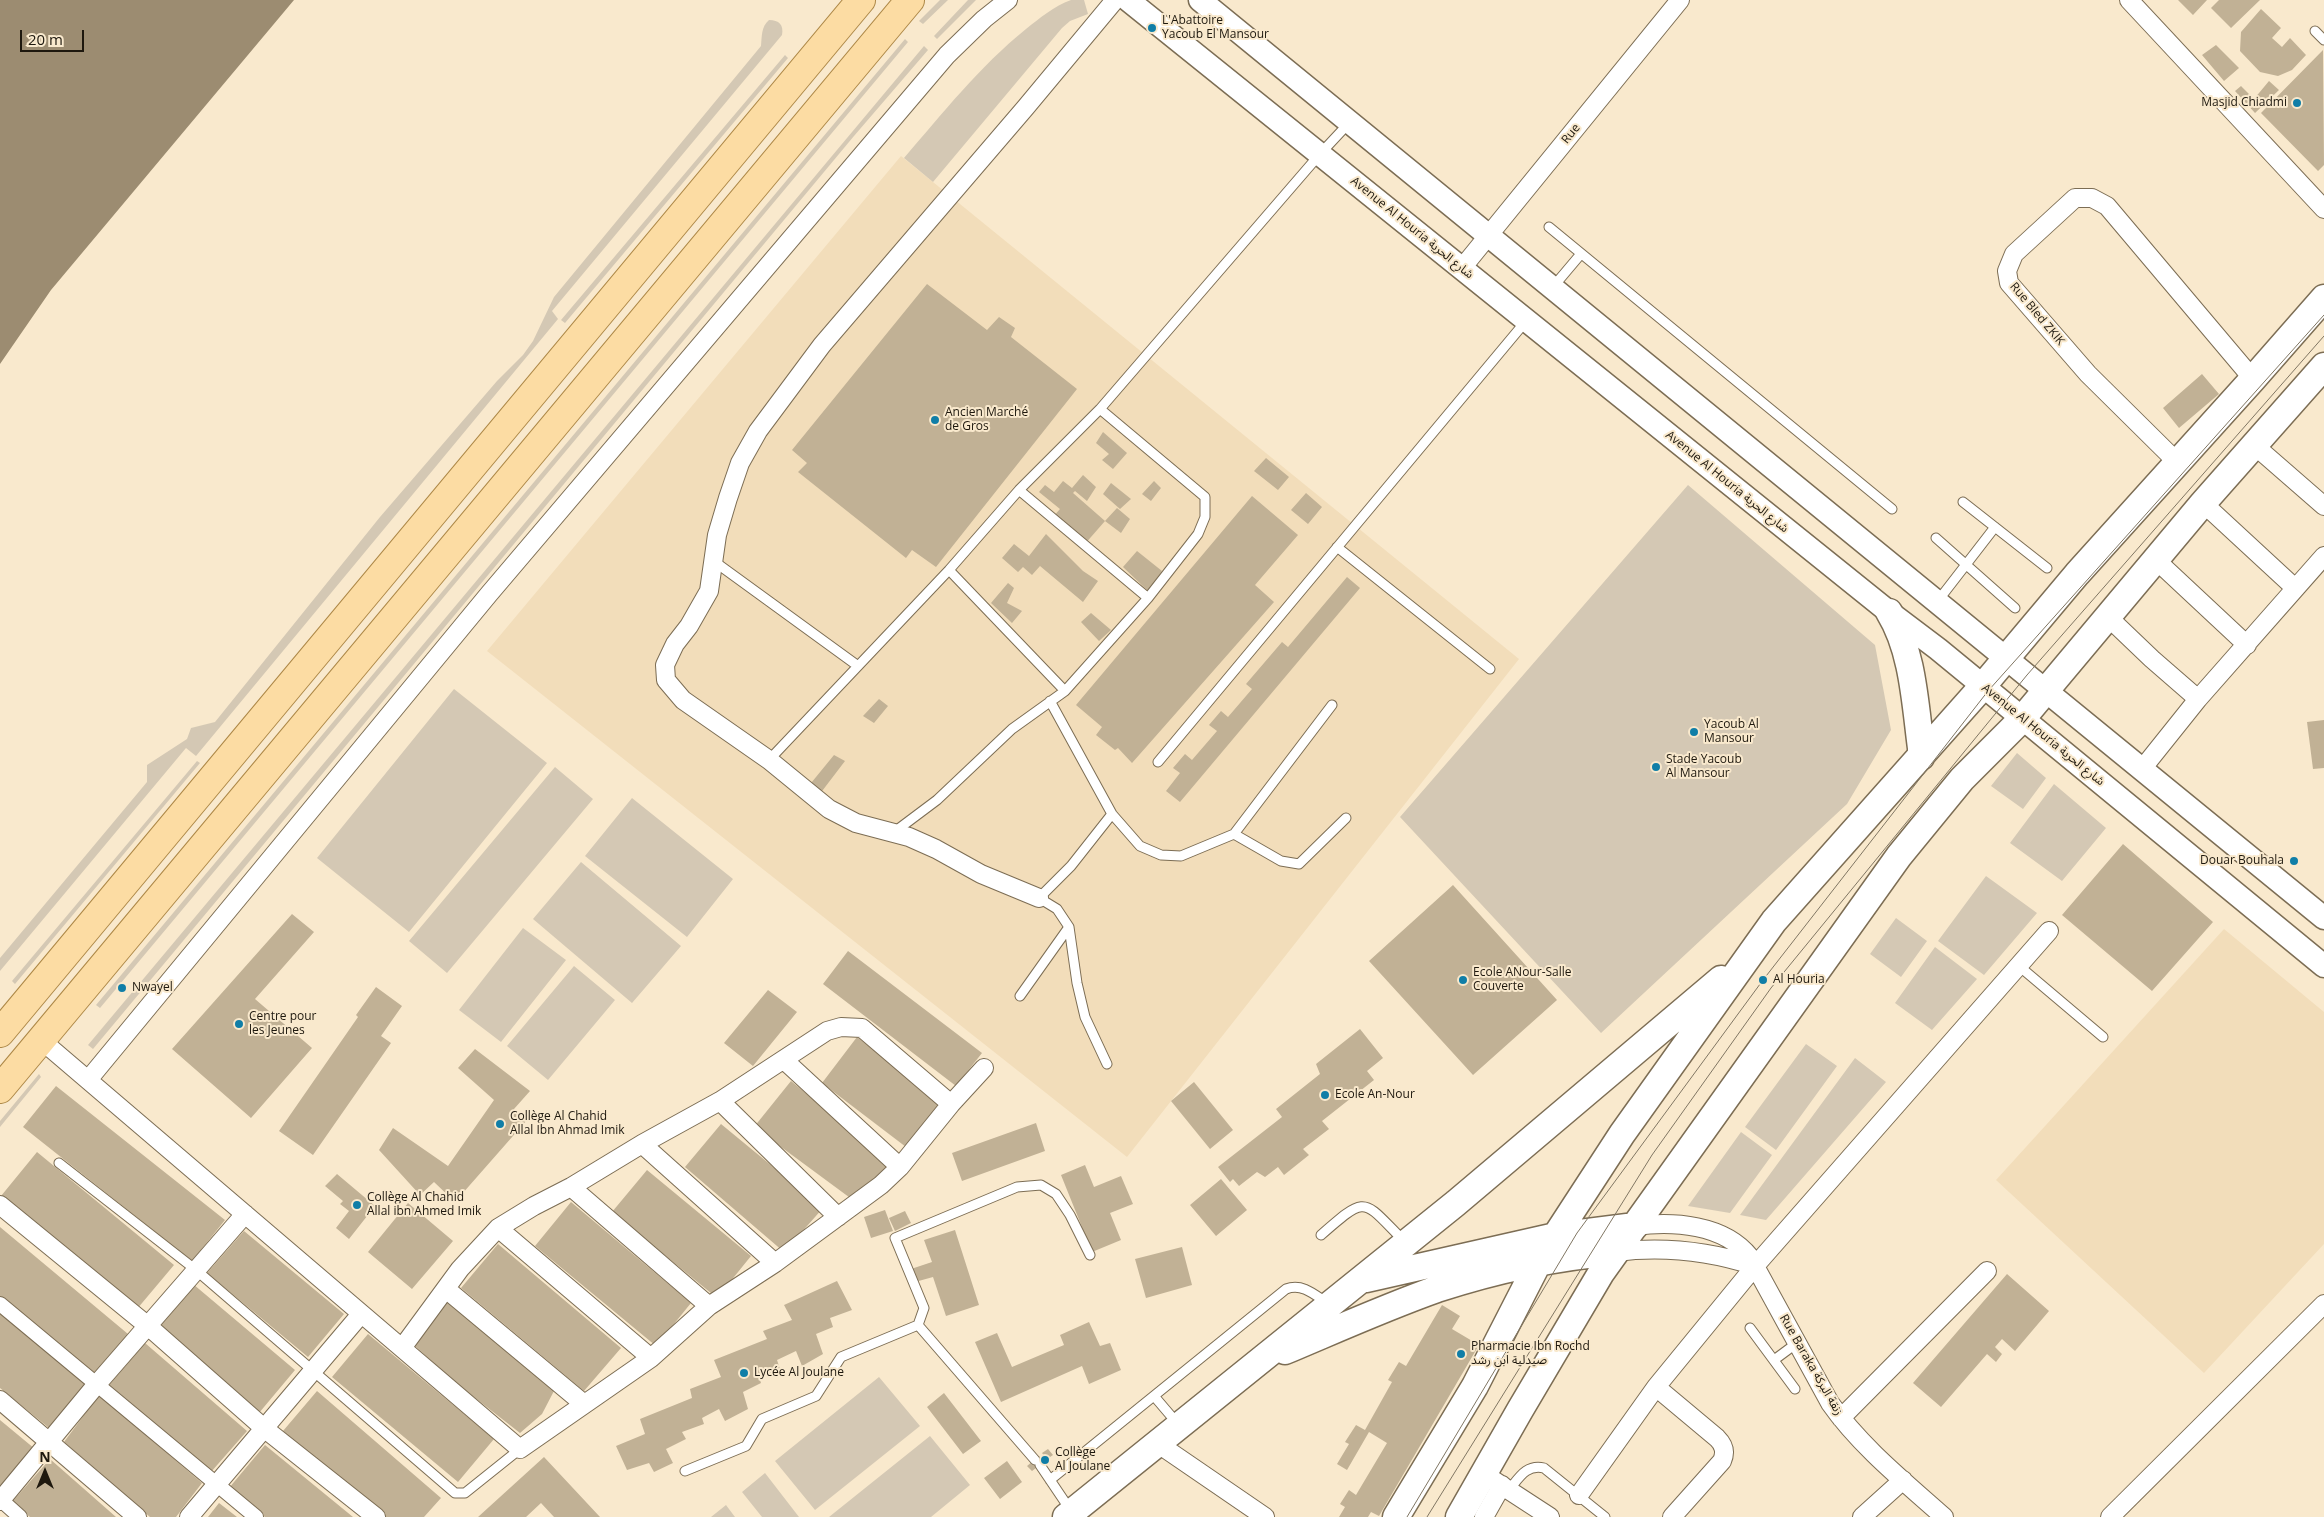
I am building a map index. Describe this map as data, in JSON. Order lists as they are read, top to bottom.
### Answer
{
  "streets": {
    "street": [
      "Rue",
      "Avenue Al Houria شارع الحرية",
      "Rue Bled ZKIK",
      "Rue Baraka زنقة البركة"
    ]
  },
  "crossings": [
    ["Rue", "Avenue Al Houria شارع الحرية"]
  ],
  "places": [
    "L'Abattoire Yacoub El Mansour",
    "Masjid Chiadmi",
    "Ancien Marché de Gros",
    "Yacoub Al Mansour",
    "Stade Yacoub Al Mansour",
    "Douar Bouhala",
    "Ecole ANour-Salle Couverte",
    "Al Houria",
    "Nwayel",
    "Centre pour les Jeunes",
    "Ecole An-Nour",
    "Collège Al Chahid Allal Ibn Ahmad Imik",
    "Collège Al Chahid Allal ibn Ahmed Imik",
    "Pharmacie Ibn Rochd صيدلية ابن رشد",
    "Lycée Al Joulane",
    "Collège Al Joulane"
  ],
  "scale_bar": "20 m",
  "north": "top"
}
